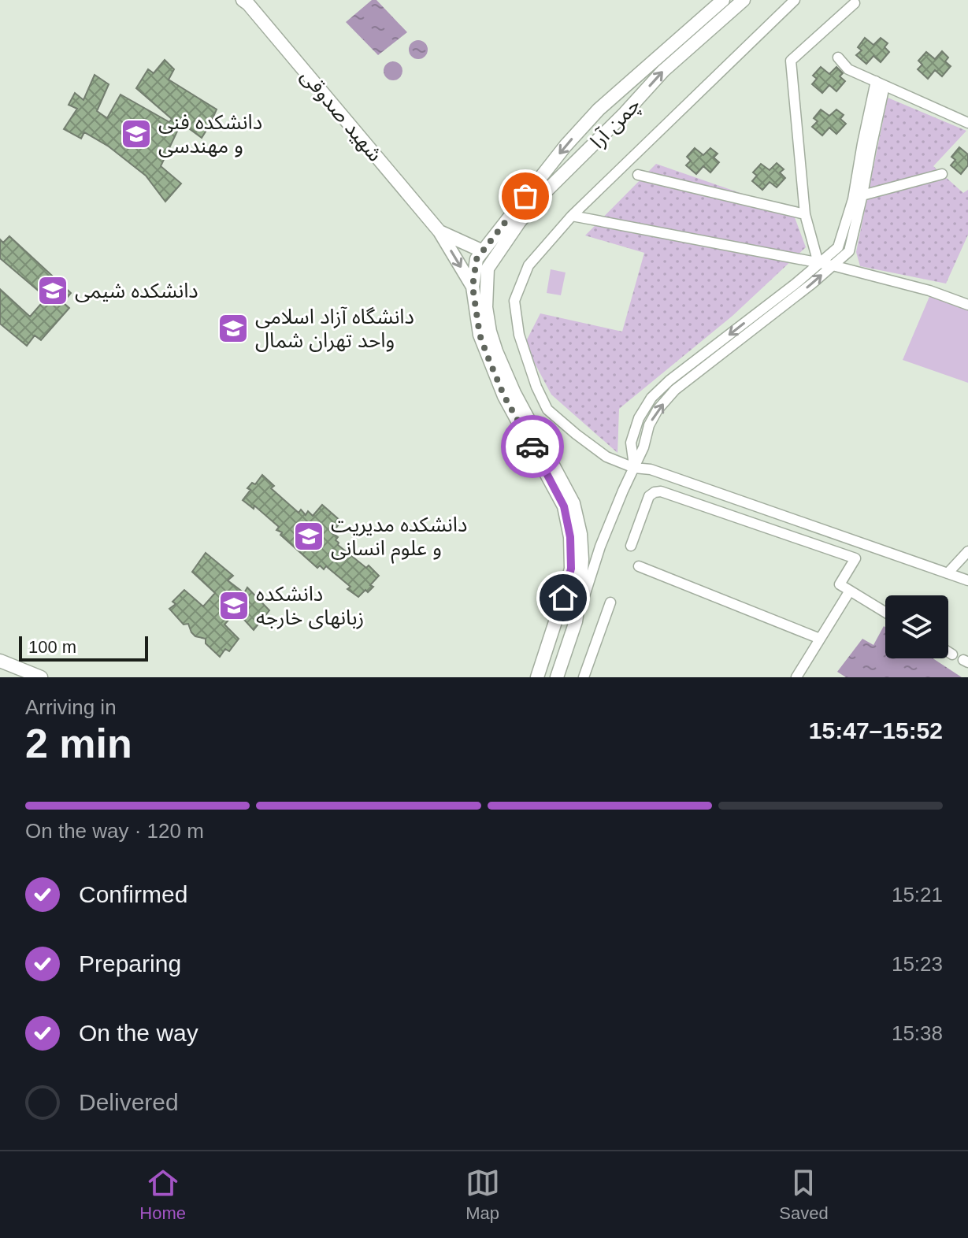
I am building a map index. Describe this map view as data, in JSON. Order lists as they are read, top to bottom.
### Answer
{
  "streets": {
    "main road": ["شهید صدوقی", "چمن آرا"]
  },
  "places": {
    "school or university": [
      "دانشکده فنی و مهندسی",
      "دانشکده شیمی",
      "دانشگاه آزاد اسلامی واحد تهران شمال",
      "دانشکده مدیریت و علوم انسانی",
      "دانشکده زبانهای خارجه"
    ]
  },
  "scale_bar": "100 m",
  "page": {
    "scale": "100 m",
    "heading": ["2 min", "Arriving in", "15:47–15:52"],
    "bar": "On the way · 120 m",
    "list": [
      ["Confirmed", "15:21"],
      ["Preparing", "15:23"],
      ["On the way", "15:38"],
      "Delivered"
    ],
    "tabs": ["Home", "Map", "Saved"]
  }
}
